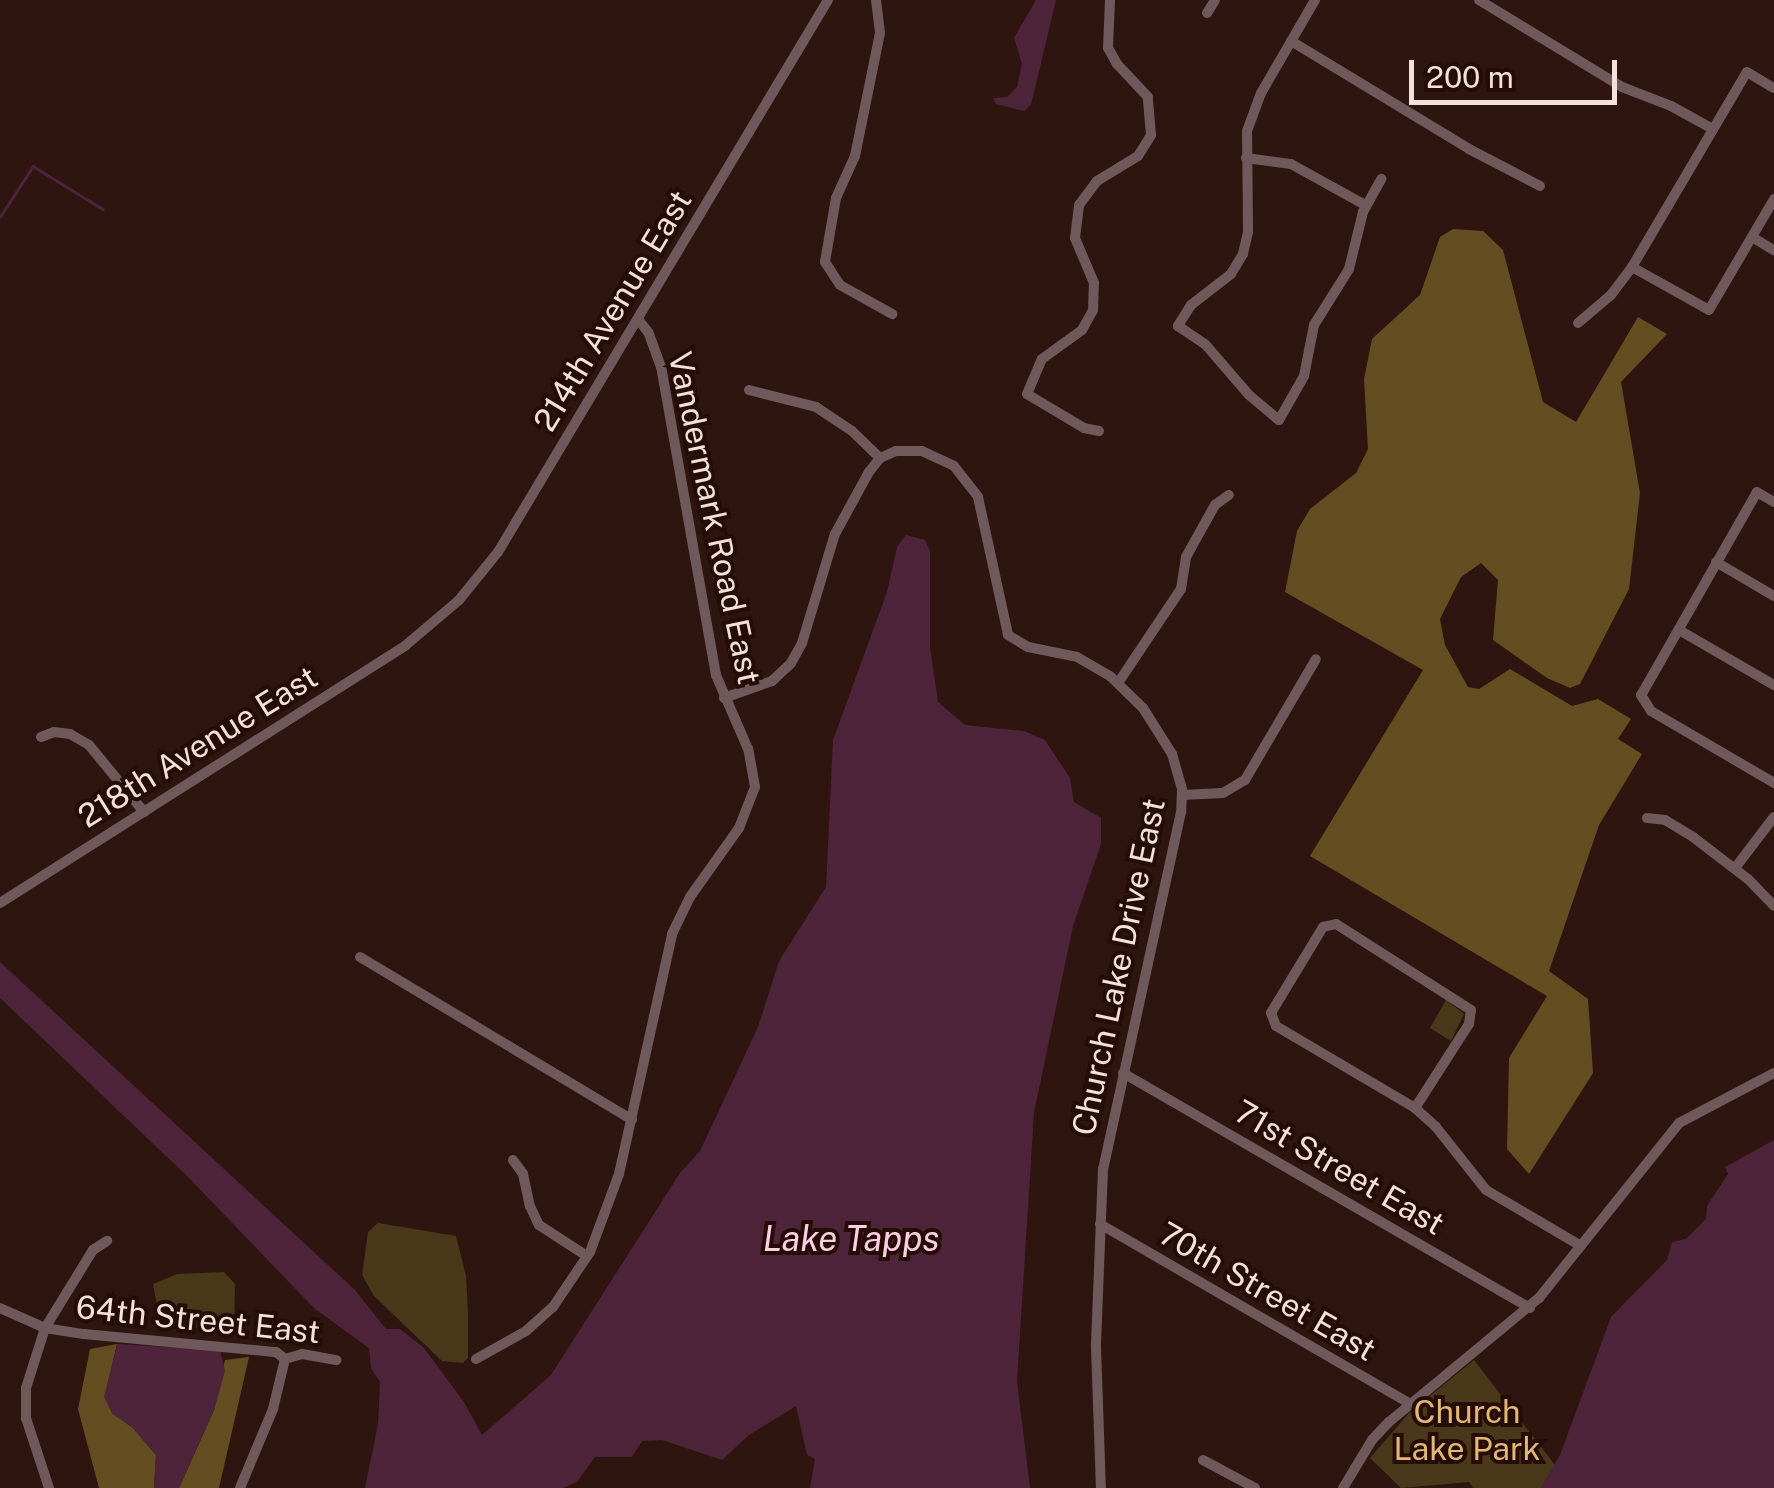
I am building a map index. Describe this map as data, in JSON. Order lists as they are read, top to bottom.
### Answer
{
  "streets": {
    "street": [
      "214th Avenue East",
      "Vandermark Road East",
      "218th Avenue East",
      "Church Lake Drive East",
      "71st Street East",
      "70th Street East",
      "64th Street East"
    ]
  },
  "crossings": [
    ["214th Avenue East", "Vandermark Road East"],
    ["214th Avenue East", "218th Avenue East"],
    ["Church Lake Drive East", "71st Street East"],
    ["Church Lake Drive East", "70th Street East"]
  ],
  "water": ["Lake Tapps"],
  "parks": ["Church Lake Park"],
  "scale_bar": "200 m"
}
